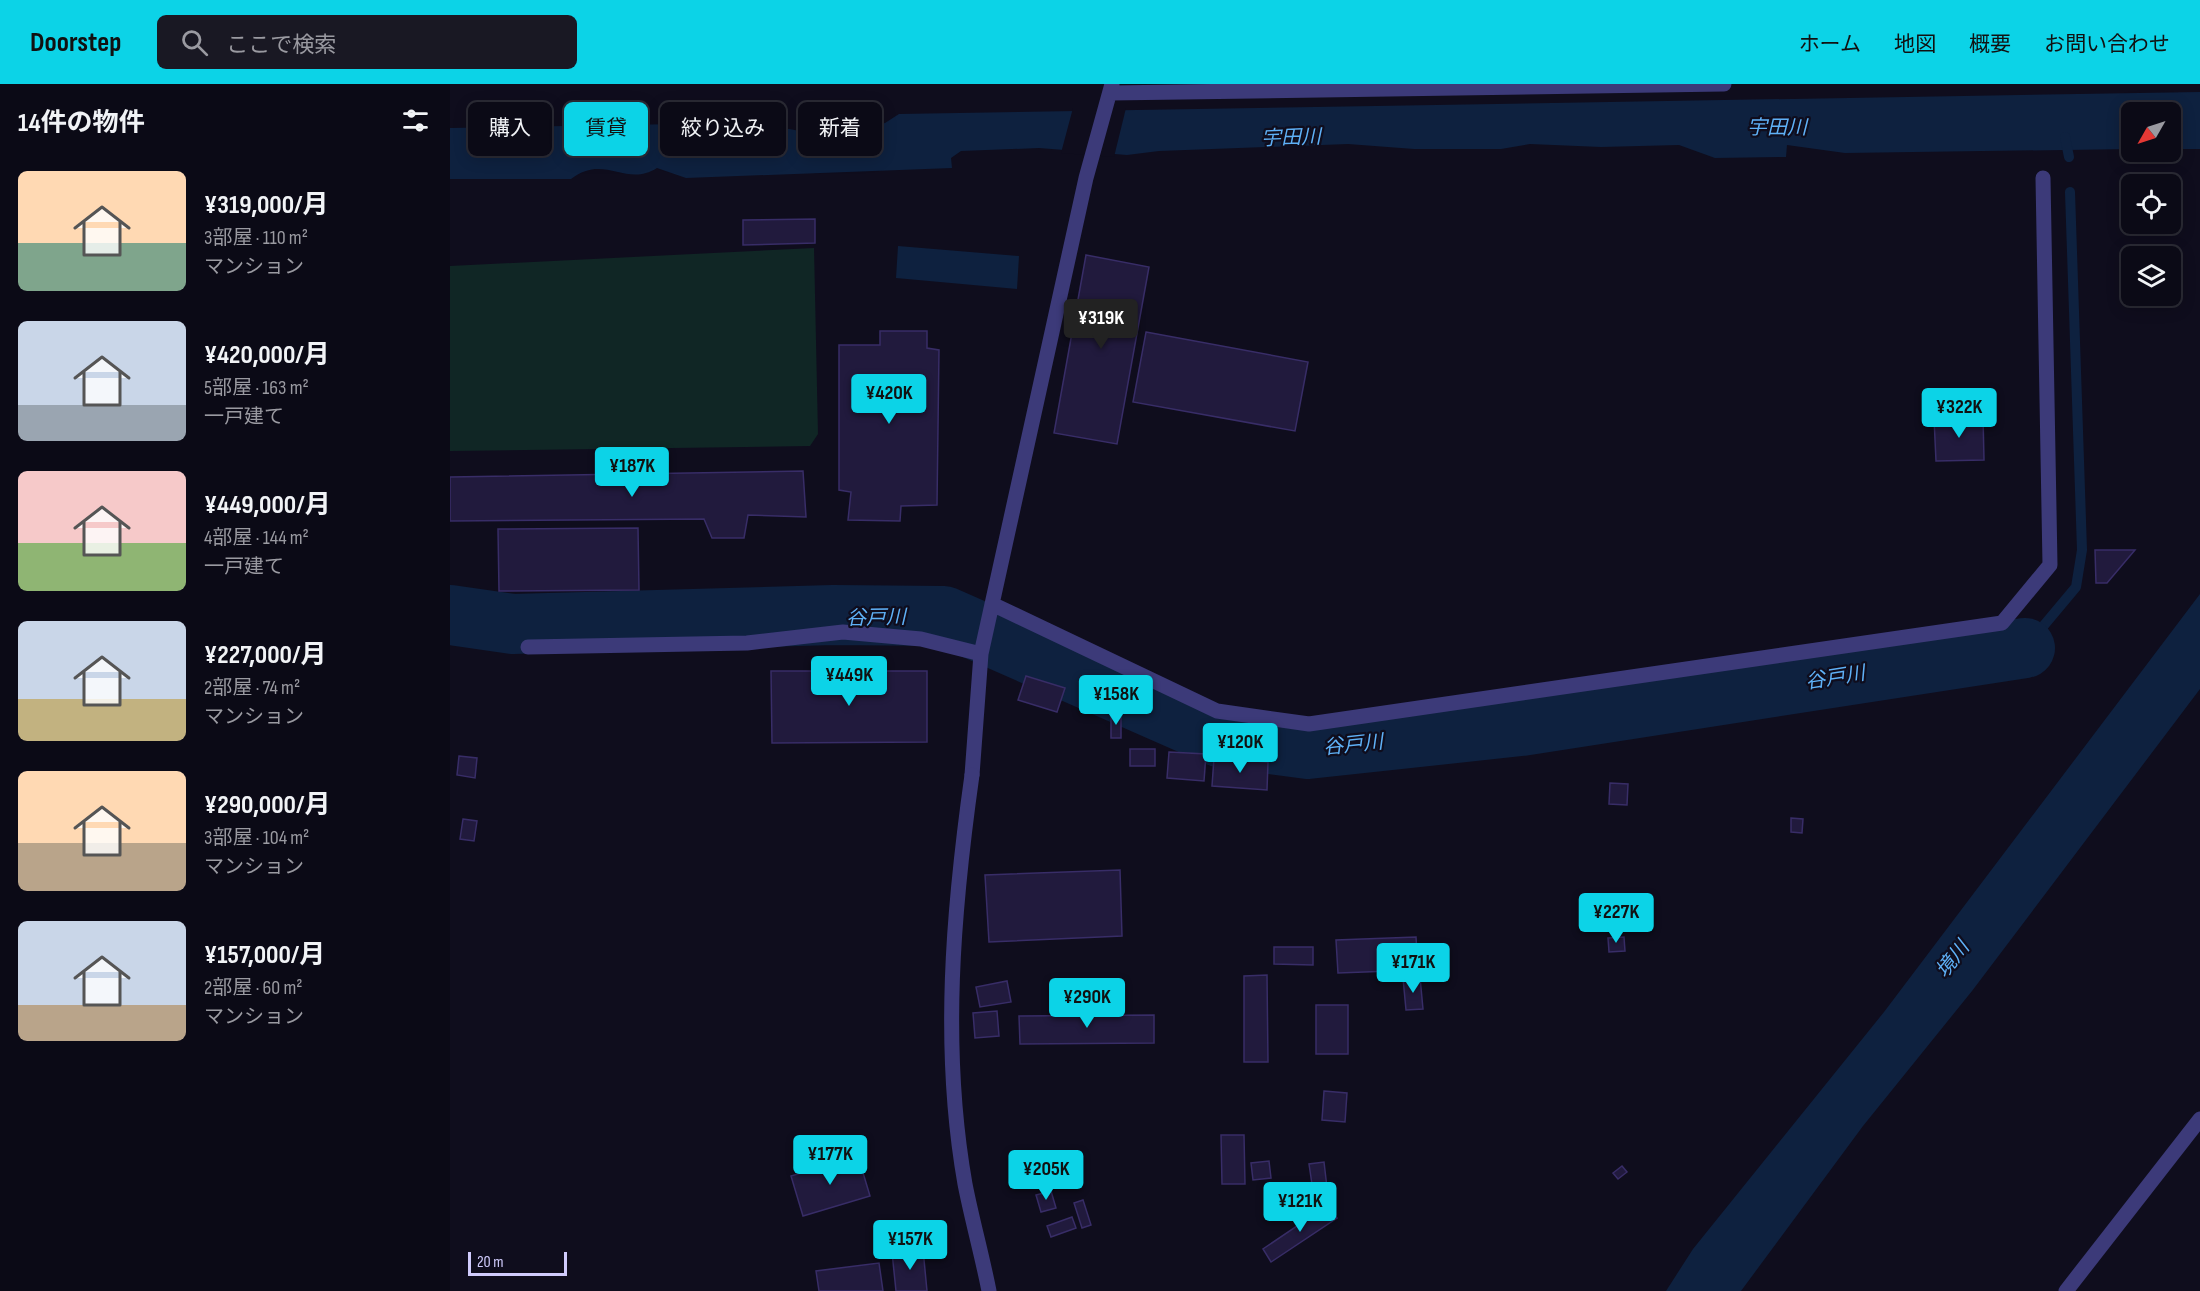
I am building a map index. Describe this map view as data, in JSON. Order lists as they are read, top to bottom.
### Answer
{
  "water": ["宇田川", "谷戸川", "境川"],
  "scale_bar": "20 m",
  "north": "bottom left",
  "page": {
    "header": "Doorstep",
    "search": "ここで検索",
    "nav": [
      "ホーム",
      "地図",
      "概要",
      "お問い合わせ"
    ],
    "heading": "14件の物件",
    "chip": [
      "購入",
      "賃貸",
      "絞り込み",
      "新着"
    ],
    "list": [
      {
        "name": "¥319,000/月",
        "note": "3部屋 · 110 m² · マンション"
      },
      {
        "name": "¥420,000/月",
        "note": "5部屋 · 163 m² · 一戸建て"
      },
      {
        "name": "¥449,000/月",
        "note": "4部屋 · 144 m² · 一戸建て"
      },
      {
        "name": "¥227,000/月",
        "note": "2部屋 · 74 m² · マンション"
      },
      {
        "name": "¥290,000/月",
        "note": "3部屋 · 104 m² · マンション"
      },
      {
        "name": "¥157,000/月",
        "note": "2部屋 · 60 m² · マンション"
      }
    ],
    "price": [
      "¥319K",
      "¥420K",
      "¥322K",
      "¥187K",
      "¥449K",
      "¥158K",
      "¥120K",
      "¥227K",
      "¥171K",
      "¥290K",
      "¥177K",
      "¥205K",
      "¥121K",
      "¥157K"
    ],
    "scale": "20 m"
  }
}
